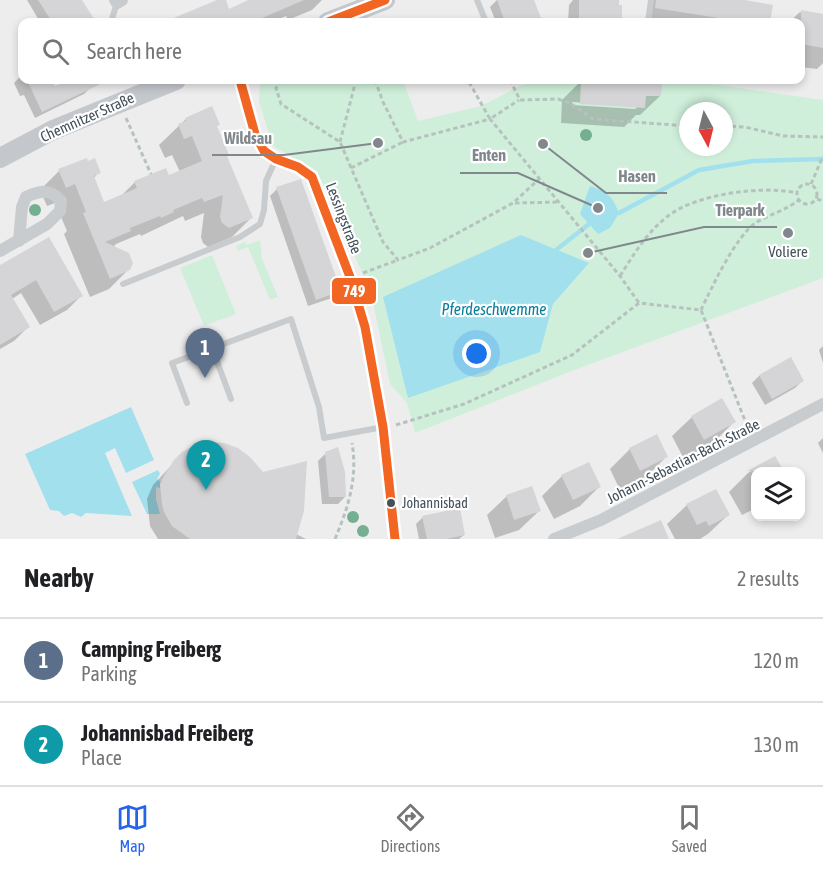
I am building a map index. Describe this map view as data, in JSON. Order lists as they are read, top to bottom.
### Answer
{
  "streets": {
    "main road": ["Chemnitzer Straße"],
    "street": ["Lessingstraße", "Johann-Sebastian-Bach-Straße"]
  },
  "water": ["Pferdeschwemme"],
  "places": [
    "Wildsau",
    "Hasen",
    "Enten",
    "Voliere",
    "Tierpark",
    "Johannisbad"
  ],
  "lines": ["transit line 749"],
  "north": "bottom",
  "page": {
    "search": "Search here",
    "pins": ["1", "2"],
    "heading": ["Nearby", "2 results"],
    "list": [
      {
        "mark": "1",
        "name": "Camping Freiberg",
        "note": "Parking",
        "value": "120 m"
      },
      {
        "mark": "2",
        "name": "Johannisbad Freiberg",
        "note": "Place",
        "value": "130 m"
      }
    ],
    "nav": ["Map", "Directions", "Saved"]
  }
}
